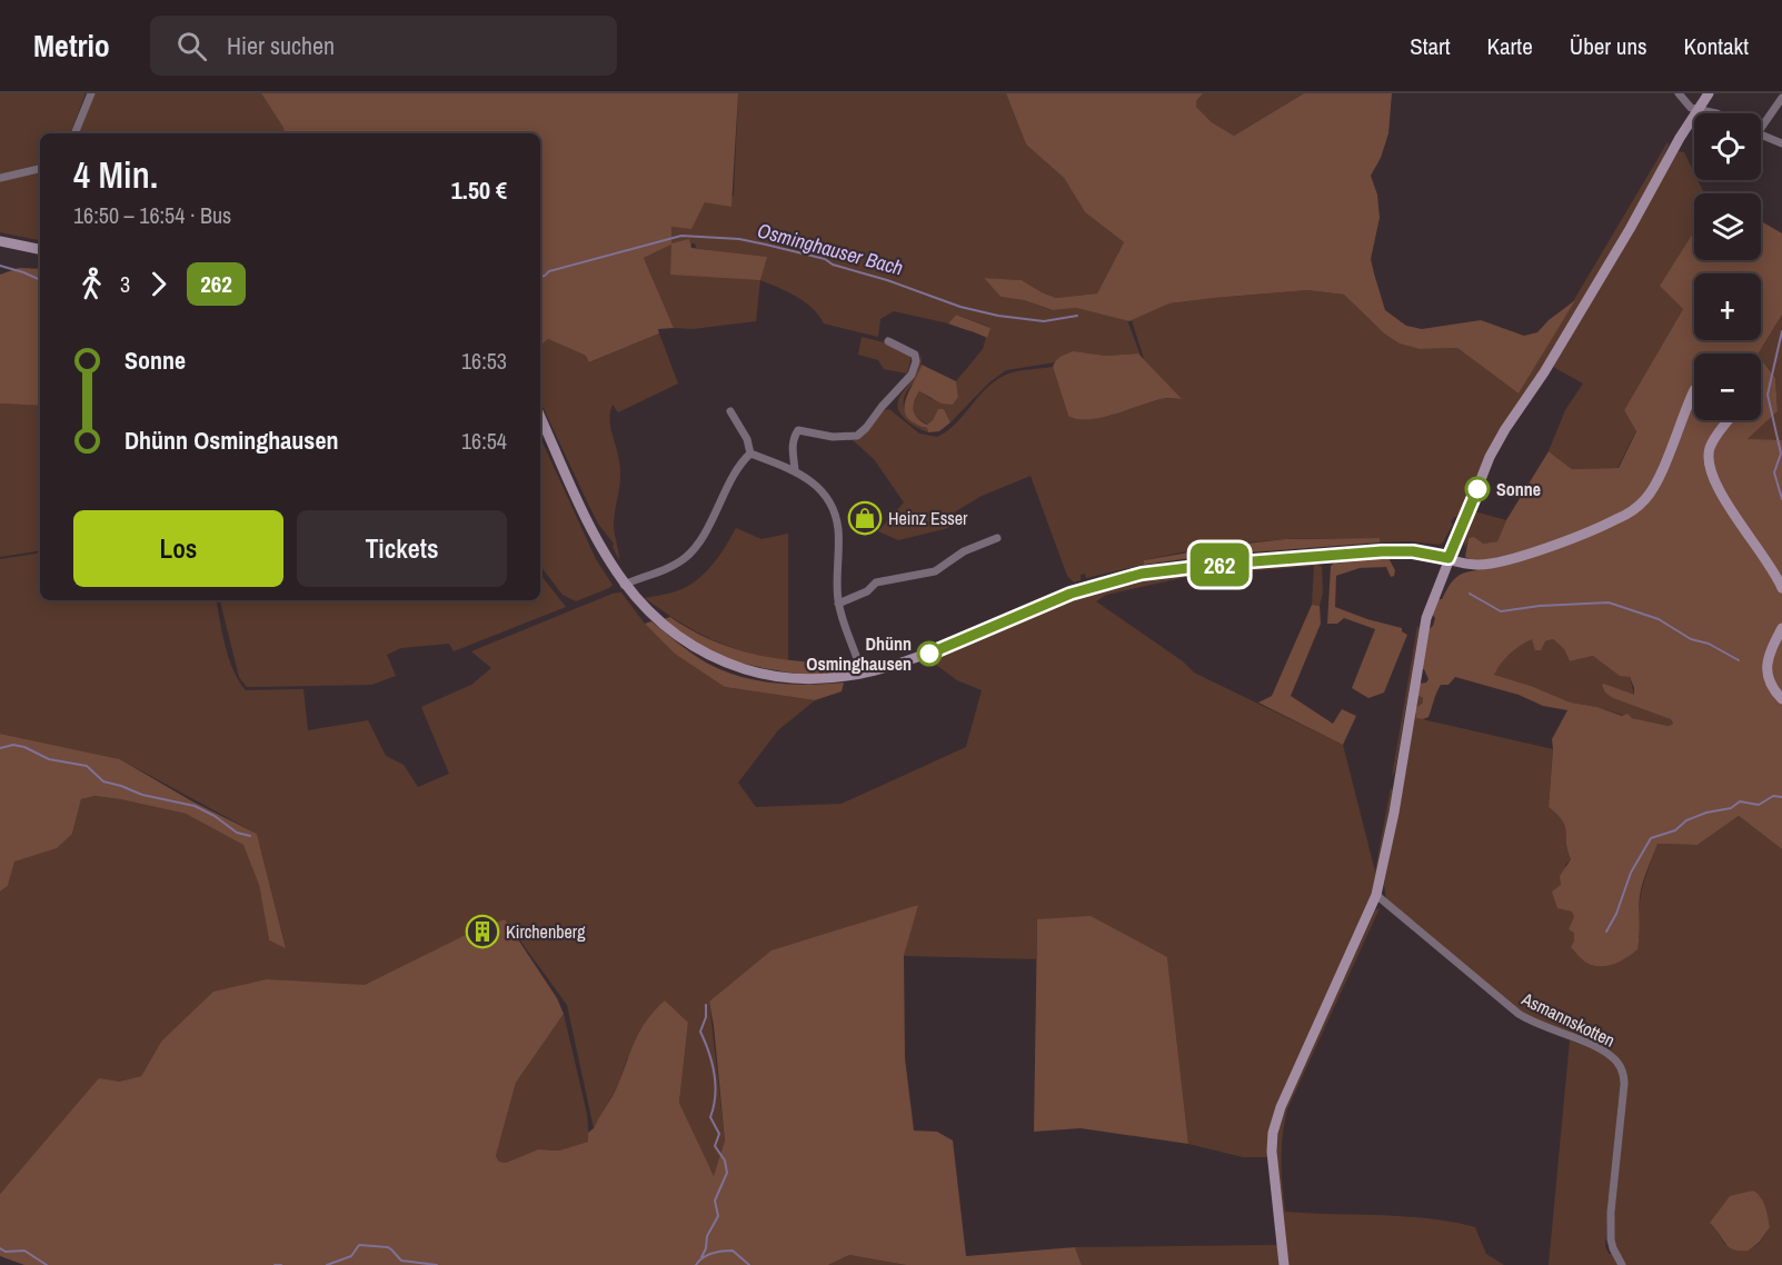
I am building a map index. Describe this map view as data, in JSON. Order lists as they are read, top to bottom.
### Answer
{
  "streets": {
    "street": ["Asmannskotten"]
  },
  "water": ["Osminghauser Bach"],
  "places": {
    "other": ["Sonne", "Dhünn Osminghausen"],
    "shop": ["Heinz Esser"],
    "building": ["Kirchenberg"]
  },
  "lines": ["bus line 262"],
  "page": {
    "header": "Metrio",
    "search": "Hier suchen",
    "nav": [
      "Start",
      "Karte",
      "Über uns",
      "Kontakt"
    ],
    "on_map": "262",
    "map_buttons": ["+", "−"],
    "heading": ["4 Min.", "16:50 – 16:54 · Bus", "1.50 €"],
    "legs": ["3", "262"],
    "list": [
      {
        "name": "Sonne",
        "value": "16:53"
      },
      {
        "name": "Dhünn Osminghausen",
        "value": "16:54"
      }
    ],
    "buttons": ["Los", "Tickets"]
  }
}
